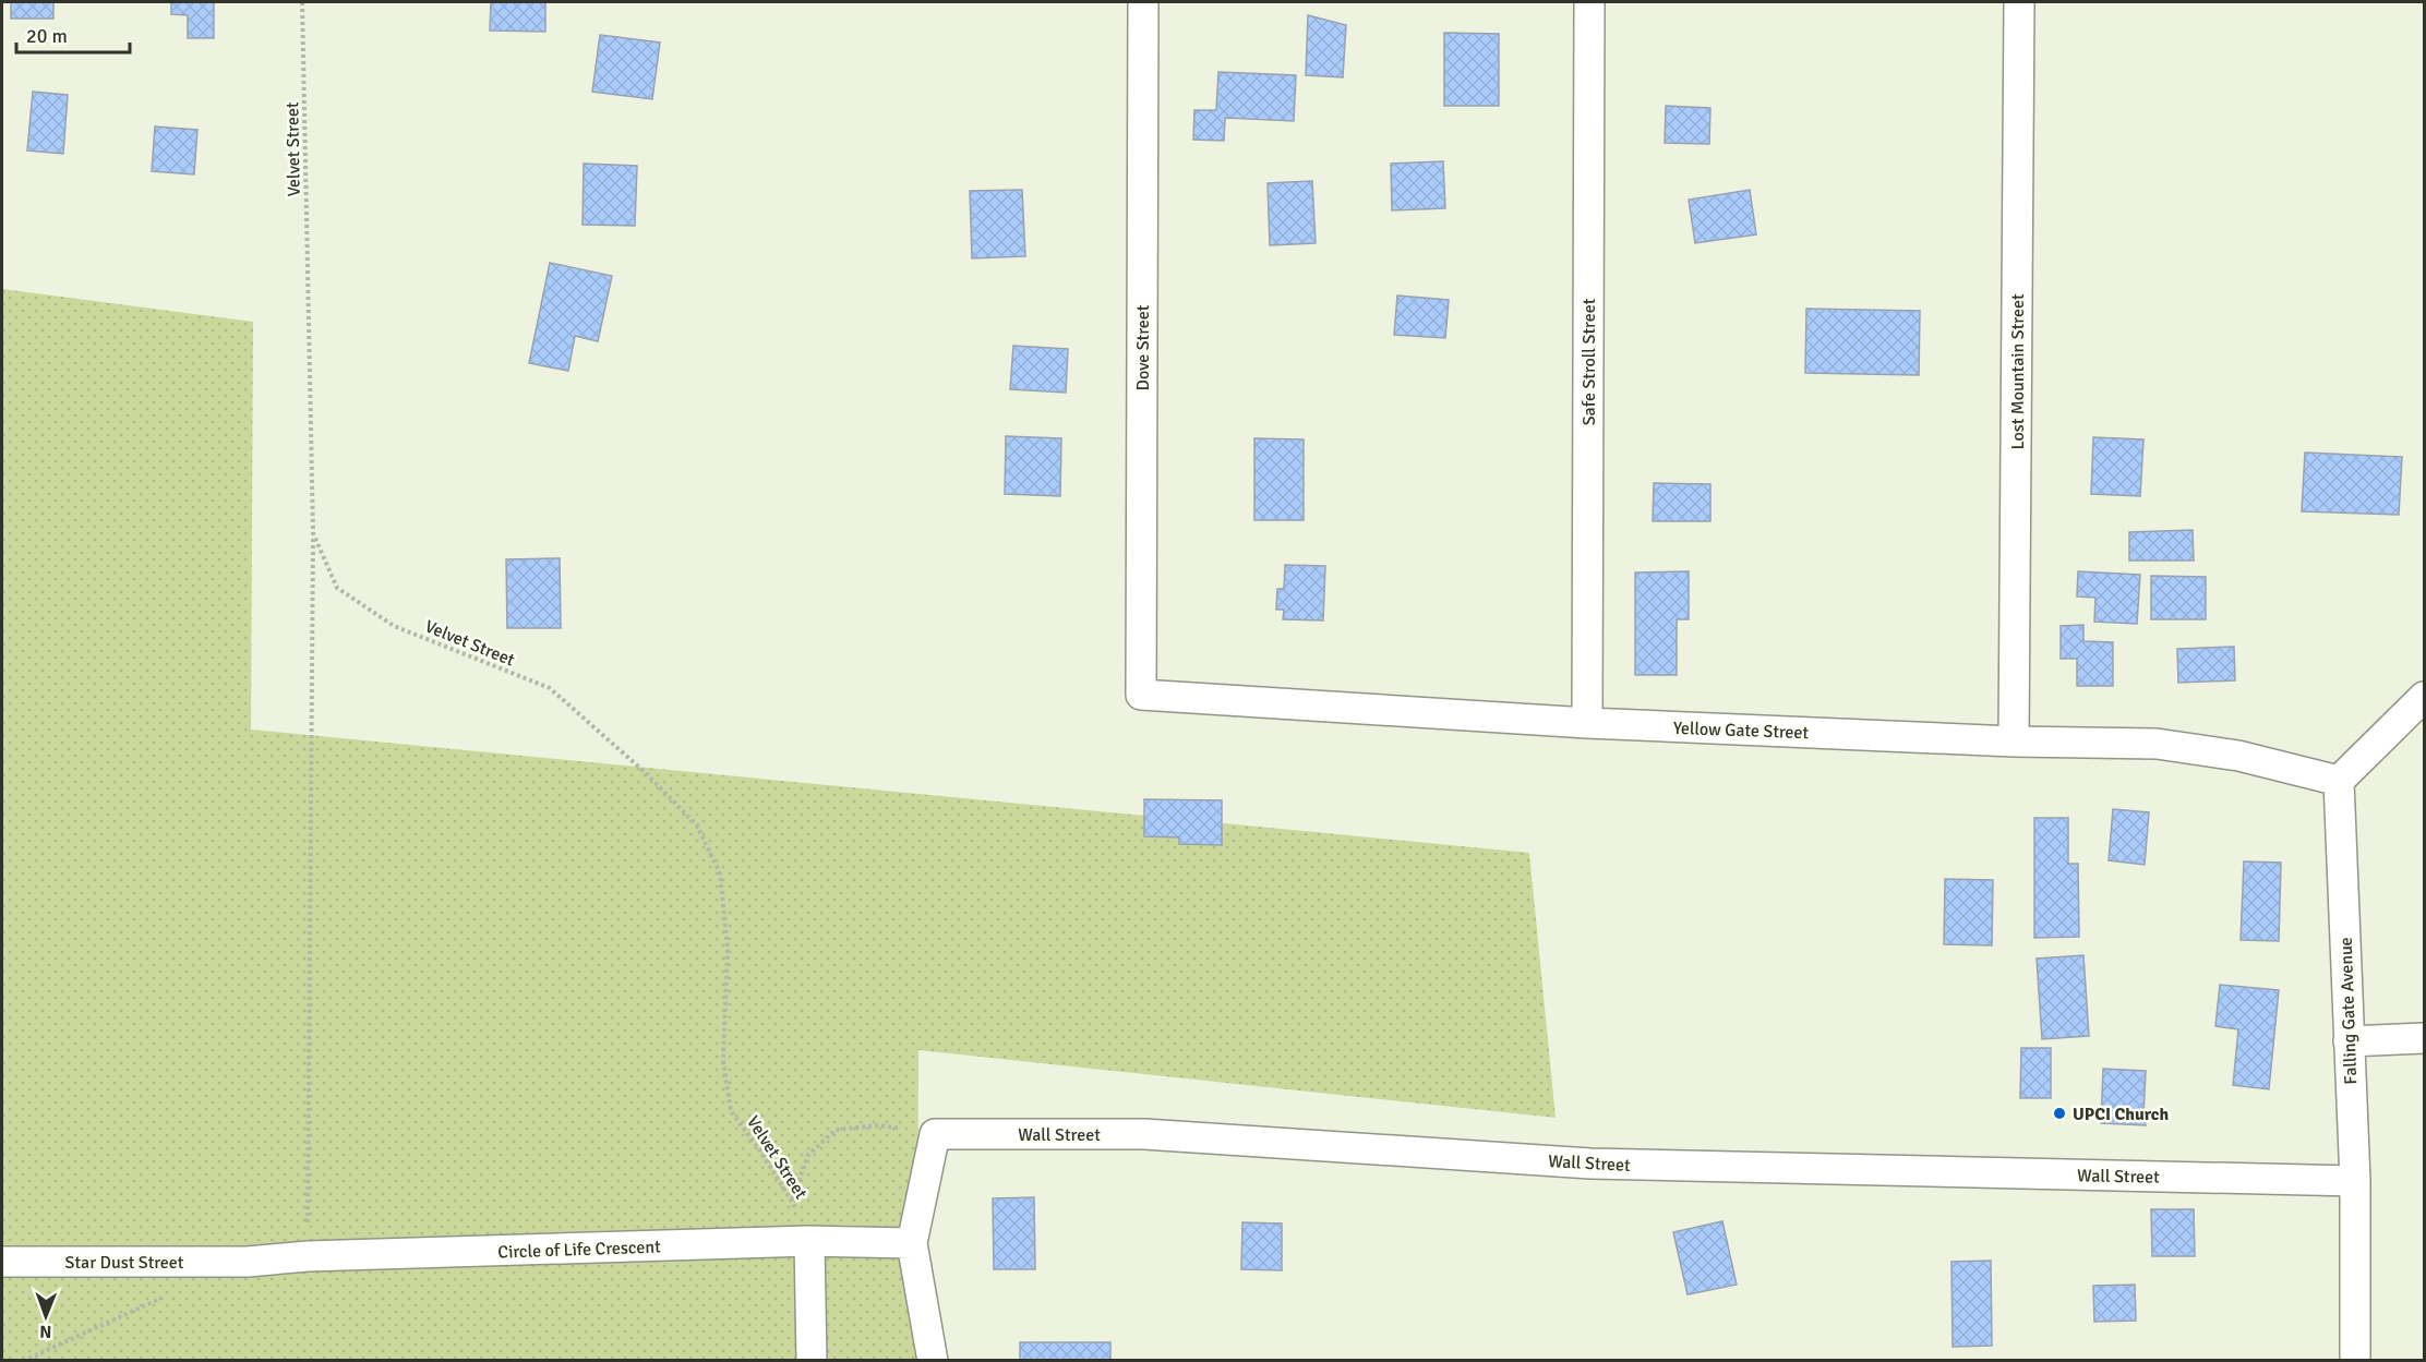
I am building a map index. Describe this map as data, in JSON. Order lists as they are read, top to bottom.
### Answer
{
  "streets": {
    "street": [
      "Dove Street",
      "Safe Stroll Street",
      "Lost Mountain Street",
      "Yellow Gate Street",
      "Falling Gate Avenue",
      "Wall Street",
      "Circle of Life Crescent",
      "Star Dust Street"
    ],
    "path": ["Velvet Street"]
  },
  "crossings": [
    ["Velvet Street", "Circle of Life Crescent"],
    ["Dove Street", "Yellow Gate Street"],
    ["Safe Stroll Street", "Yellow Gate Street"],
    ["Lost Mountain Street", "Yellow Gate Street"],
    ["Yellow Gate Street", "Falling Gate Avenue"],
    ["Falling Gate Avenue", "Wall Street"],
    ["Circle of Life Crescent", "Star Dust Street"]
  ],
  "places": ["UPCI Church"],
  "scale_bar": "20 m",
  "north": "bottom"
}
